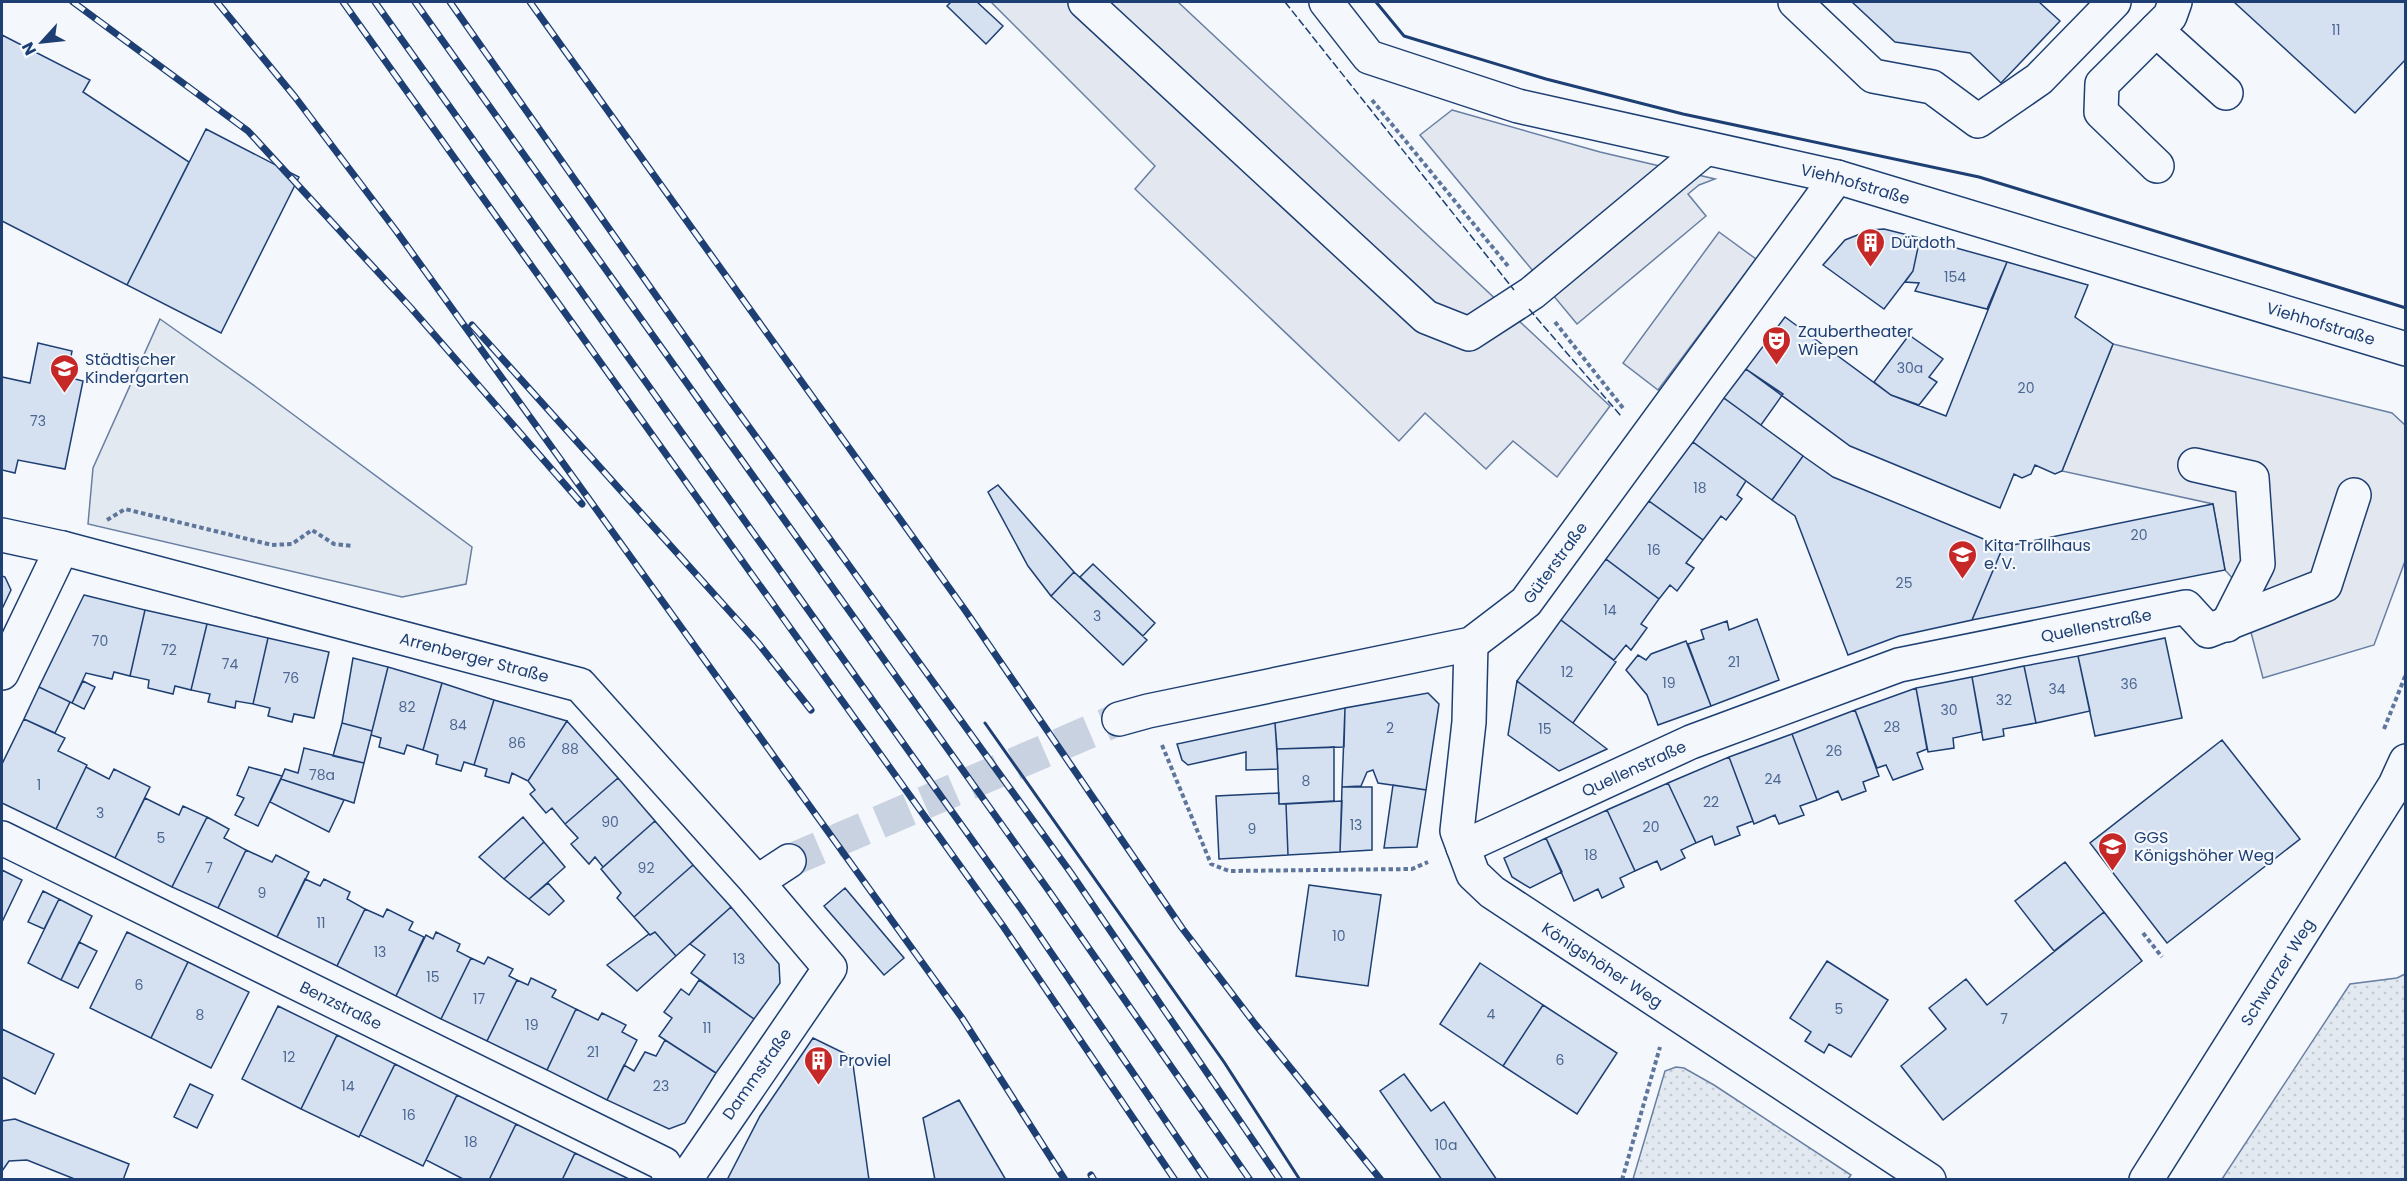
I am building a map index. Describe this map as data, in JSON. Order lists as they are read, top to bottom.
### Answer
{
  "streets": {
    "street": [
      "Viehhofstraße",
      "Güterstraße",
      "Quellenstraße",
      "Arrenberger Straße",
      "Königshöher Weg",
      "Schwarzer Weg",
      "Benzstraße",
      "Dammstraße"
    ]
  },
  "crossings": [
    ["Viehhofstraße", "Güterstraße"],
    ["Güterstraße", "Königshöher Weg"],
    ["Quellenstraße", "Königshöher Weg"],
    ["Arrenberger Straße", "Dammstraße"]
  ],
  "places": {
    "building": ["Dürdoth", "Proviel"],
    "theatre": ["Zaubertheater Wiepen"],
    "school or university": ["Städtischer Kindergarten", "Kita Trollhaus e. V.", "GGS Königshöher Weg"]
  },
  "house_numbers": [
    "11",
    "154",
    "30a",
    "20",
    "73",
    "18",
    "20",
    "16",
    "25",
    "14",
    "3",
    "70",
    "72",
    "21",
    "74",
    "12",
    "76",
    "19",
    "36",
    "34",
    "32",
    "82",
    "30",
    "84",
    "28",
    "2",
    "15",
    "86",
    "88",
    "26",
    "78a",
    "24",
    "8",
    "1",
    "22",
    "3",
    "90",
    "13",
    "20",
    "9",
    "5",
    "18",
    "7",
    "92",
    "9",
    "11",
    "10",
    "13",
    "13",
    "15",
    "6",
    "17",
    "5",
    "4",
    "8",
    "7",
    "19",
    "11",
    "21",
    "12",
    "6",
    "14",
    "23",
    "16",
    "18",
    "10a"
  ],
  "north": "bottom left"
}
